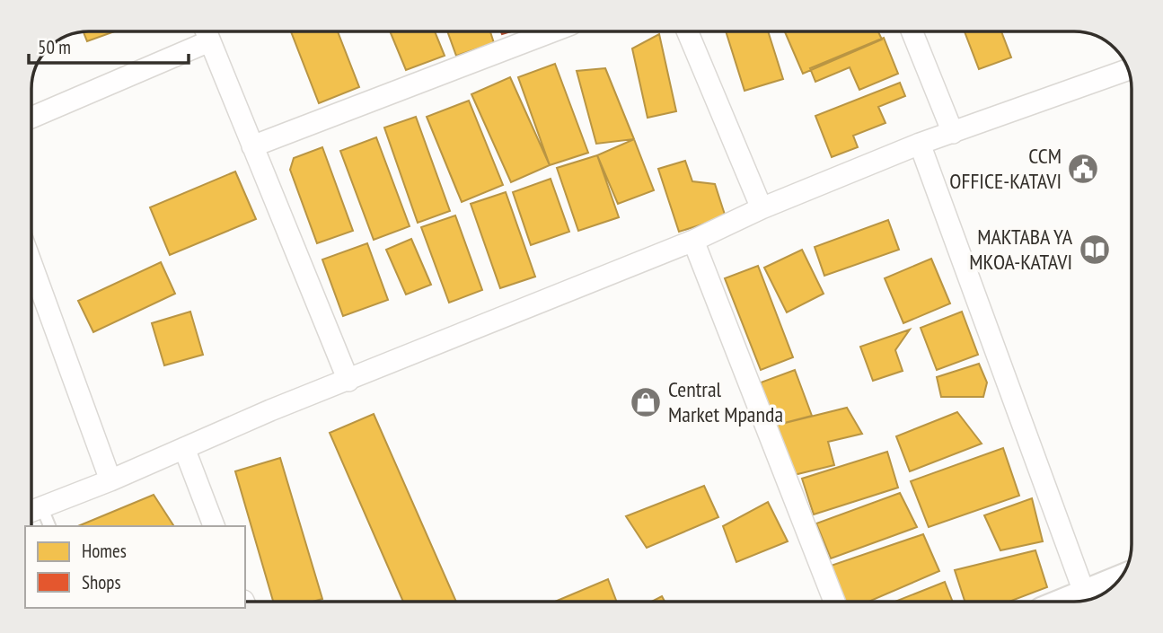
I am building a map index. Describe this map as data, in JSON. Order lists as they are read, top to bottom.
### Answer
{
  "places": {
    "public building": ["CCM OFFICE-KATAVI"],
    "library": ["MAKTABA YA MKOA-KATAVI"],
    "shop": ["Central Market Mpanda"]
  },
  "legend": ["Homes", "Shops"],
  "scale_bar": "50 m"
}
